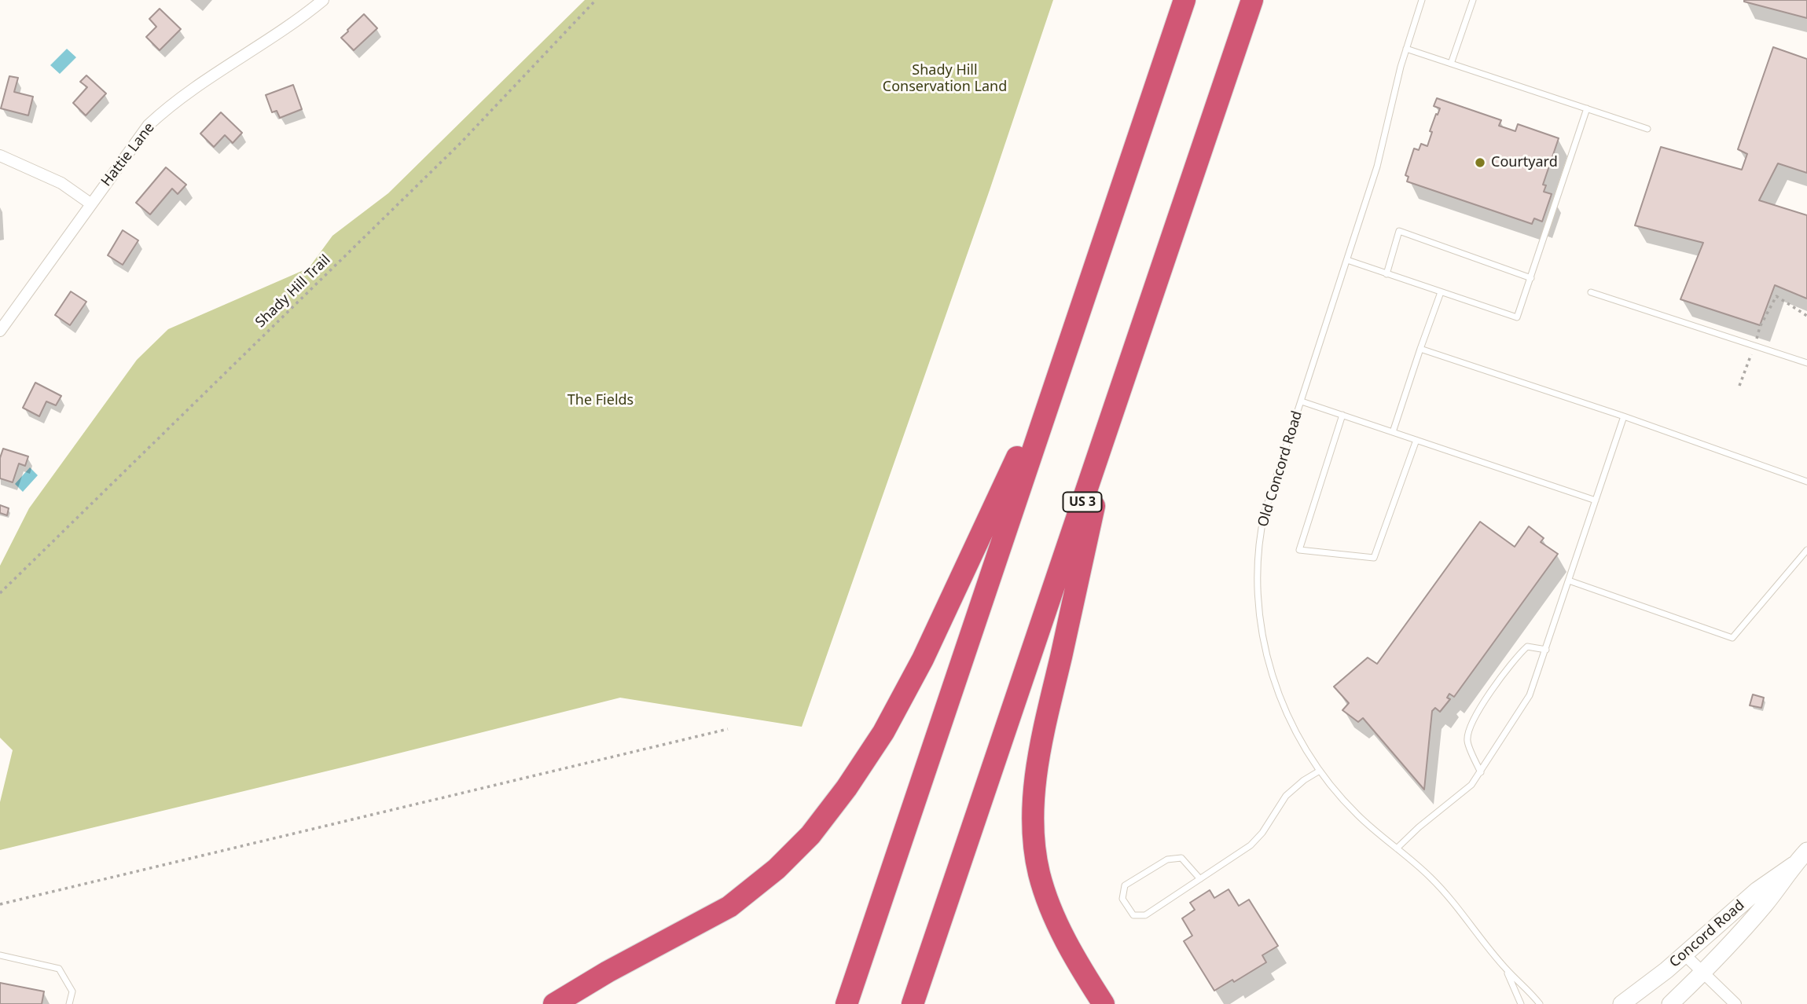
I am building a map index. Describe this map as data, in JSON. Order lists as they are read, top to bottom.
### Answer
{
  "streets": {
    "highway": ["US 3"],
    "main road": ["Concord Road"],
    "street": ["Hattie Lane"],
    "lane": ["Old Concord Road"],
    "path": ["Shady Hill Trail"]
  },
  "parks": ["Shady Hill Conservation Land", "The Fields"],
  "places": ["Courtyard"]
}
